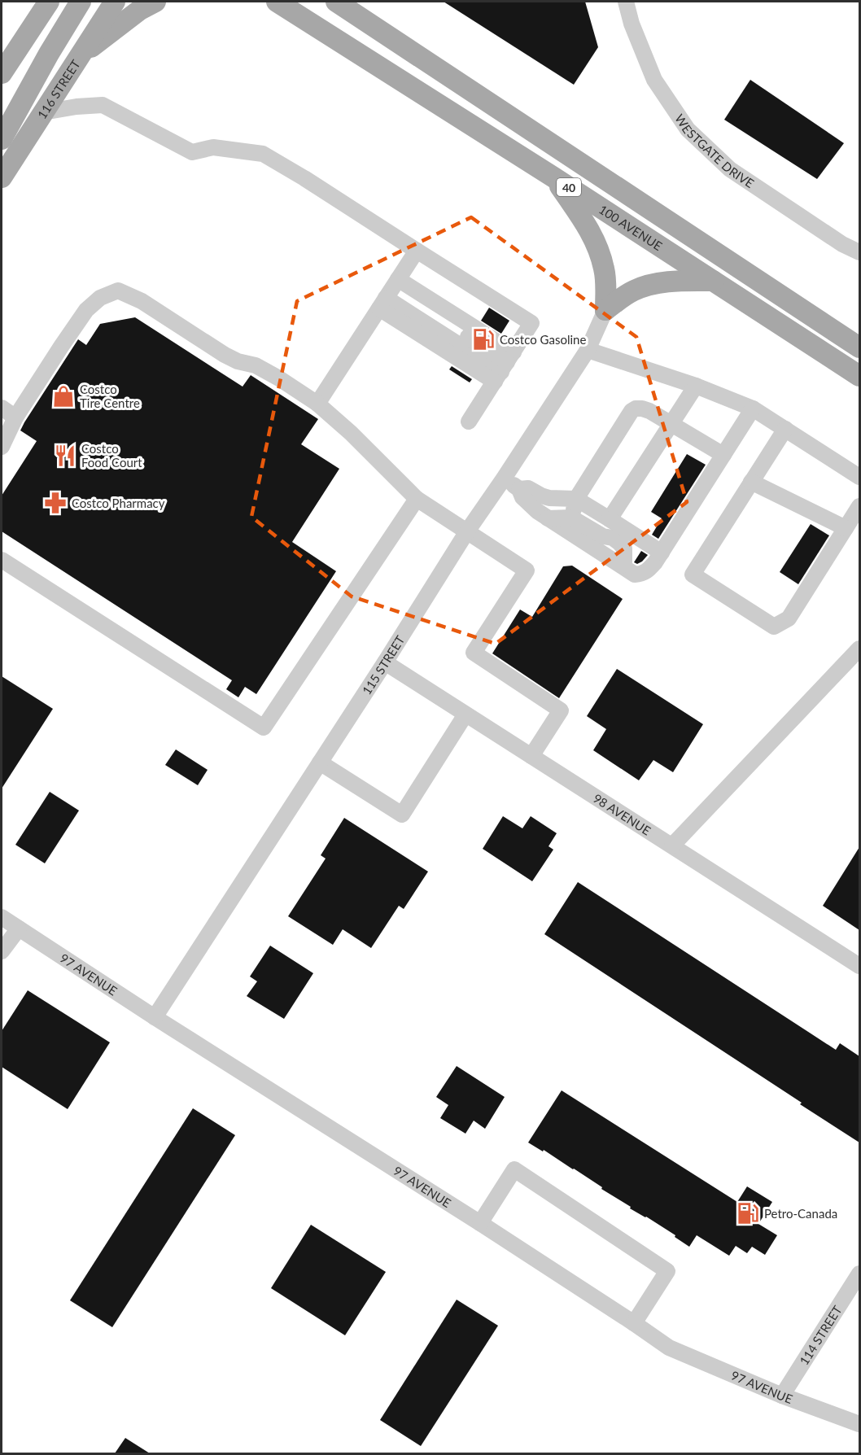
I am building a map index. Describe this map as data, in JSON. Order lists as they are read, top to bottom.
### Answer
{
  "streets": {
    "main road": ["116 STREET", "40", "100 AVENUE"],
    "street": [
      "WESTGATE DRIVE",
      "115 STREET",
      "98 AVENUE",
      "97 AVENUE",
      "114 STREET"
    ]
  },
  "crossings": [
    ["115 STREET", "98 AVENUE"],
    ["115 STREET", "97 AVENUE"],
    ["97 AVENUE", "114 STREET"]
  ],
  "places": {
    "fuel station": ["Costco Gasoline", "Petro-Canada"],
    "shop": ["Costco Tire Centre"],
    "restaurant": ["Costco Food Court"],
    "pharmacy": ["Costco Pharmacy"]
  }
}
